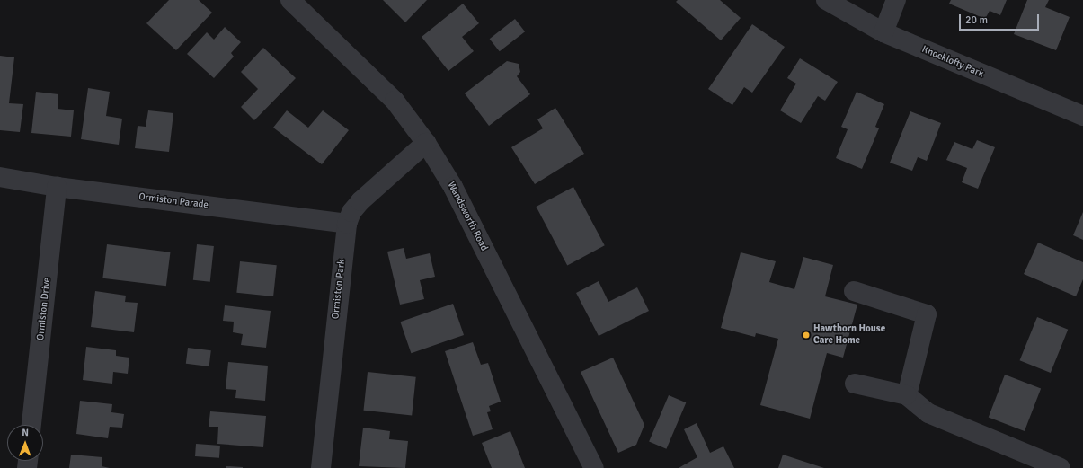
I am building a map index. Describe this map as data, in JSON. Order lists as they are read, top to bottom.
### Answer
{
  "streets": {
    "street": [
      "Knocklofty Park",
      "Ormiston Parade",
      "Wandsworth Road",
      "Ormiston Park",
      "Ormiston Drive"
    ]
  },
  "crossings": [
    ["Ormiston Parade", "Ormiston Park"],
    ["Ormiston Parade", "Ormiston Drive"],
    ["Wandsworth Road", "Ormiston Park"]
  ],
  "places": ["Hawthorn House Care Home"],
  "scale_bar": "20 m",
  "north": "top"
}
